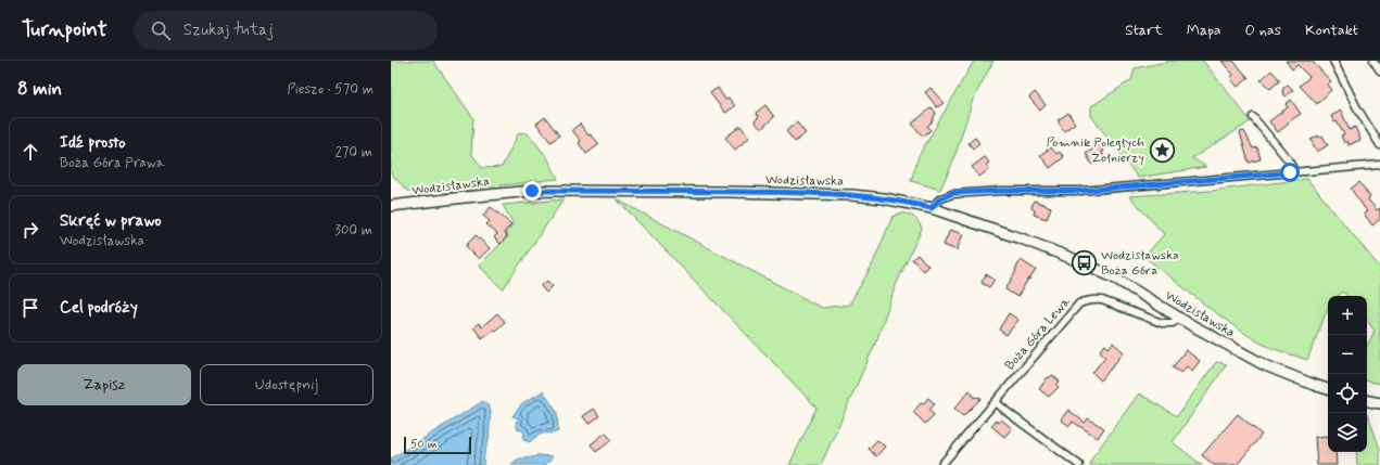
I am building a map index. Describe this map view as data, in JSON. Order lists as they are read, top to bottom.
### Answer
{
  "streets": {
    "main road": ["Wodzisławska"],
    "street": ["Boża Góra Lewa"]
  },
  "crossings": [
    ["Wodzisławska", "Boża Góra Lewa"]
  ],
  "places": {
    "place": ["Pomnik Poległych Żołnierzy"],
    "bus stop": ["Wodzisławska Boża Góra"]
  },
  "scale_bar": "50 m",
  "page": {
    "header": "Turnpoint",
    "search": "Szukaj tutaj",
    "nav": [
      "Start",
      "Mapa",
      "O nas",
      "Kontakt"
    ],
    "heading": ["8 min", "Pieszo · 570 m"],
    "list": [
      ["Idź prosto", "Boża Góra Prawa", "270 m"],
      ["Skręć w prawo", "Wodzisławska", "300 m"],
      "Cel podróży"
    ],
    "map_buttons": ["+", "−"],
    "buttons": ["Zapisz", "Udostępnij"],
    "scale": "50 m"
  }
}
